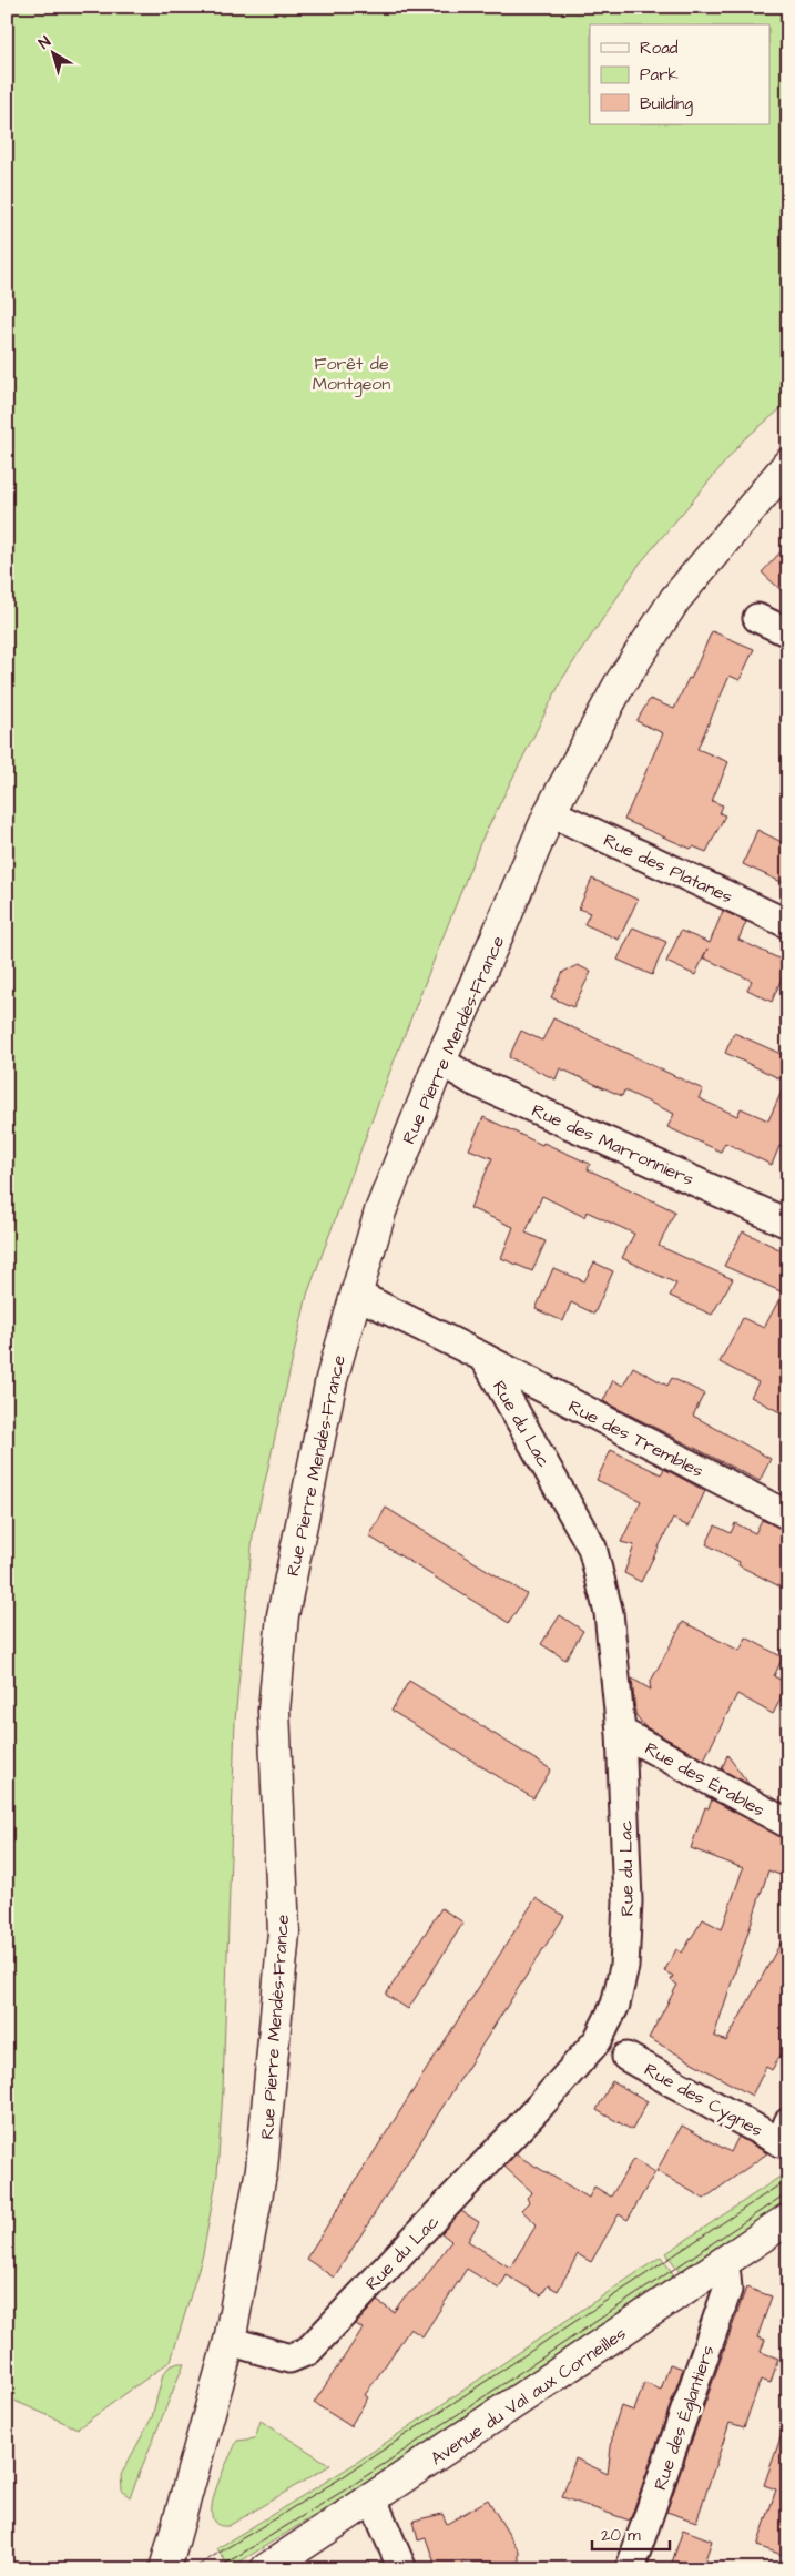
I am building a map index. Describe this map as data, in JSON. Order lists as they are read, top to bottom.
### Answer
{
  "streets": {
    "main road": ["Rue Pierre Mendès-France", "Avenue du Val aux Corneilles"],
    "street": [
      "Rue des Platanes",
      "Rue des Marronniers",
      "Rue du Lac",
      "Rue des Trembles",
      "Rue des Érables",
      "Rue des Cygnes",
      "Rue des Églantiers"
    ]
  },
  "crossings": [
    ["Rue des Platanes", "Rue Pierre Mendès-France"],
    ["Rue Pierre Mendès-France", "Rue des Marronniers"],
    ["Rue Pierre Mendès-France", "Rue du Lac"],
    ["Rue du Lac", "Rue des Trembles"],
    ["Rue du Lac", "Rue des Érables"],
    ["Avenue du Val aux Corneilles", "Rue des Églantiers"]
  ],
  "parks": ["Forêt de Montgeon"],
  "legend": ["Road", "Park", "Building"],
  "scale_bar": "20 m",
  "north": "top left"
}
